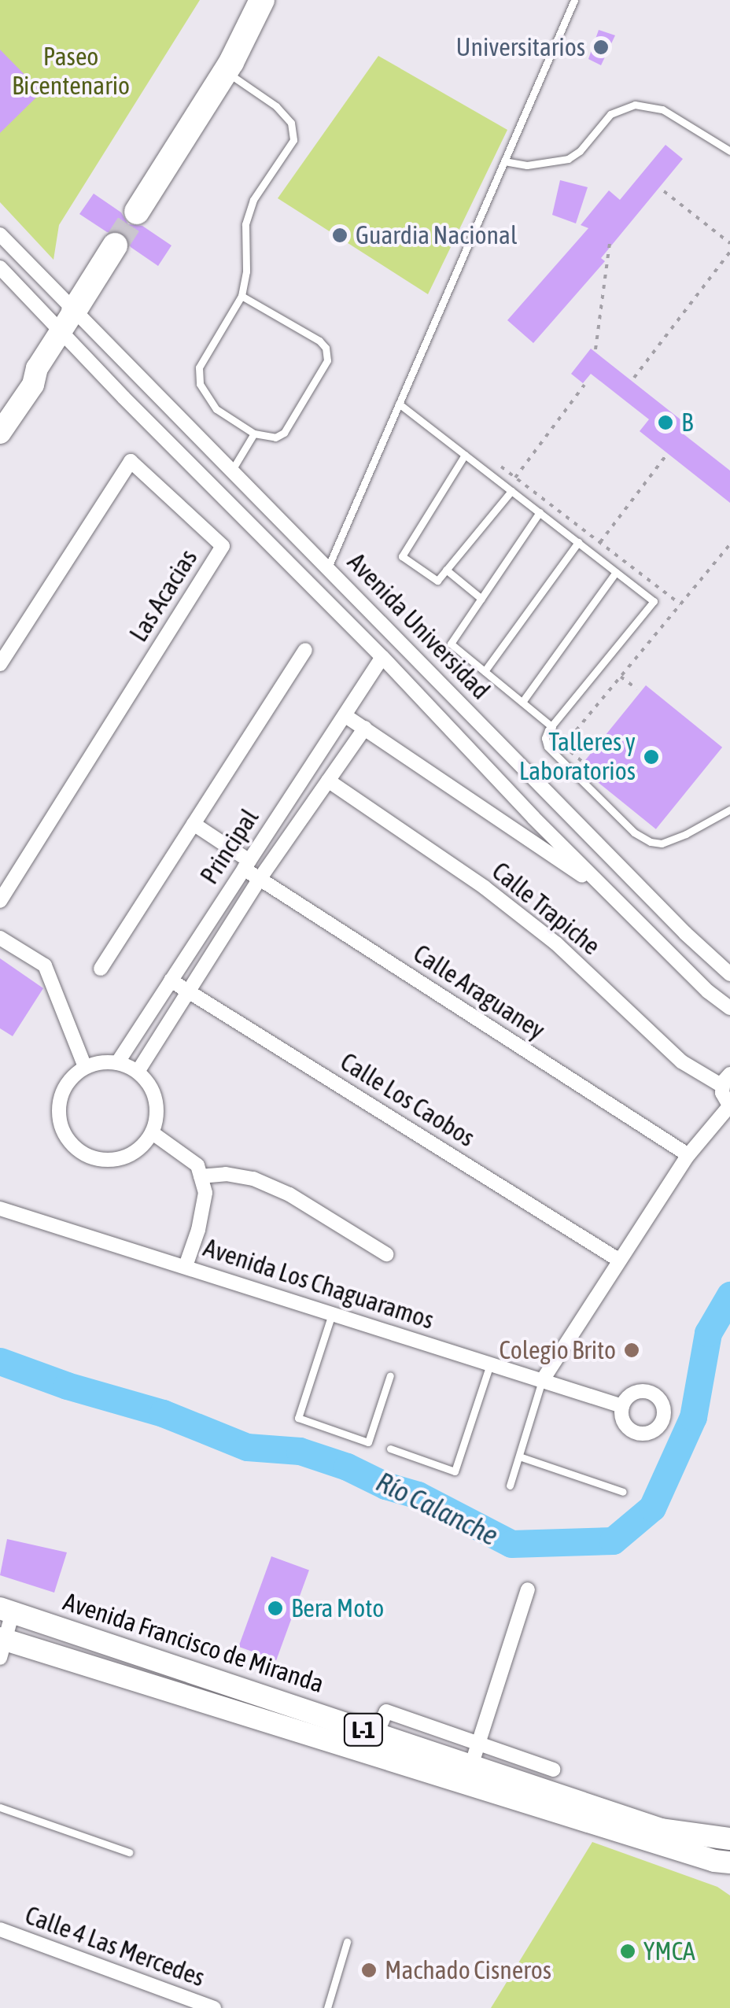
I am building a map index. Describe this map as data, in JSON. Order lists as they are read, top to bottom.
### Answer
{
  "streets": {
    "main road": ["Avenida Francisco de Miranda", "L-1"],
    "street": [
      "Las Acacias",
      "Avenida Universidad",
      "Principal",
      "Calle Trapiche",
      "Calle Araguaney",
      "Calle Los Caobos",
      "Avenida Los Chaguaramos",
      "Calle 4 Las Mercedes"
    ]
  },
  "crossings": [
    ["Avenida Universidad", "Principal"],
    ["Principal", "Calle Trapiche"],
    ["Principal", "Calle Araguaney"],
    ["Principal", "Calle Los Caobos"]
  ],
  "water": ["Río Calanche"],
  "parks": ["Paseo Bicentenario"],
  "places": [
    "Universitarios",
    "Guardia Nacional",
    "B",
    "Talleres y Laboratorios",
    "Colegio Brito",
    "Bera Moto",
    "YMCA",
    "Machado Cisneros"
  ]
}
